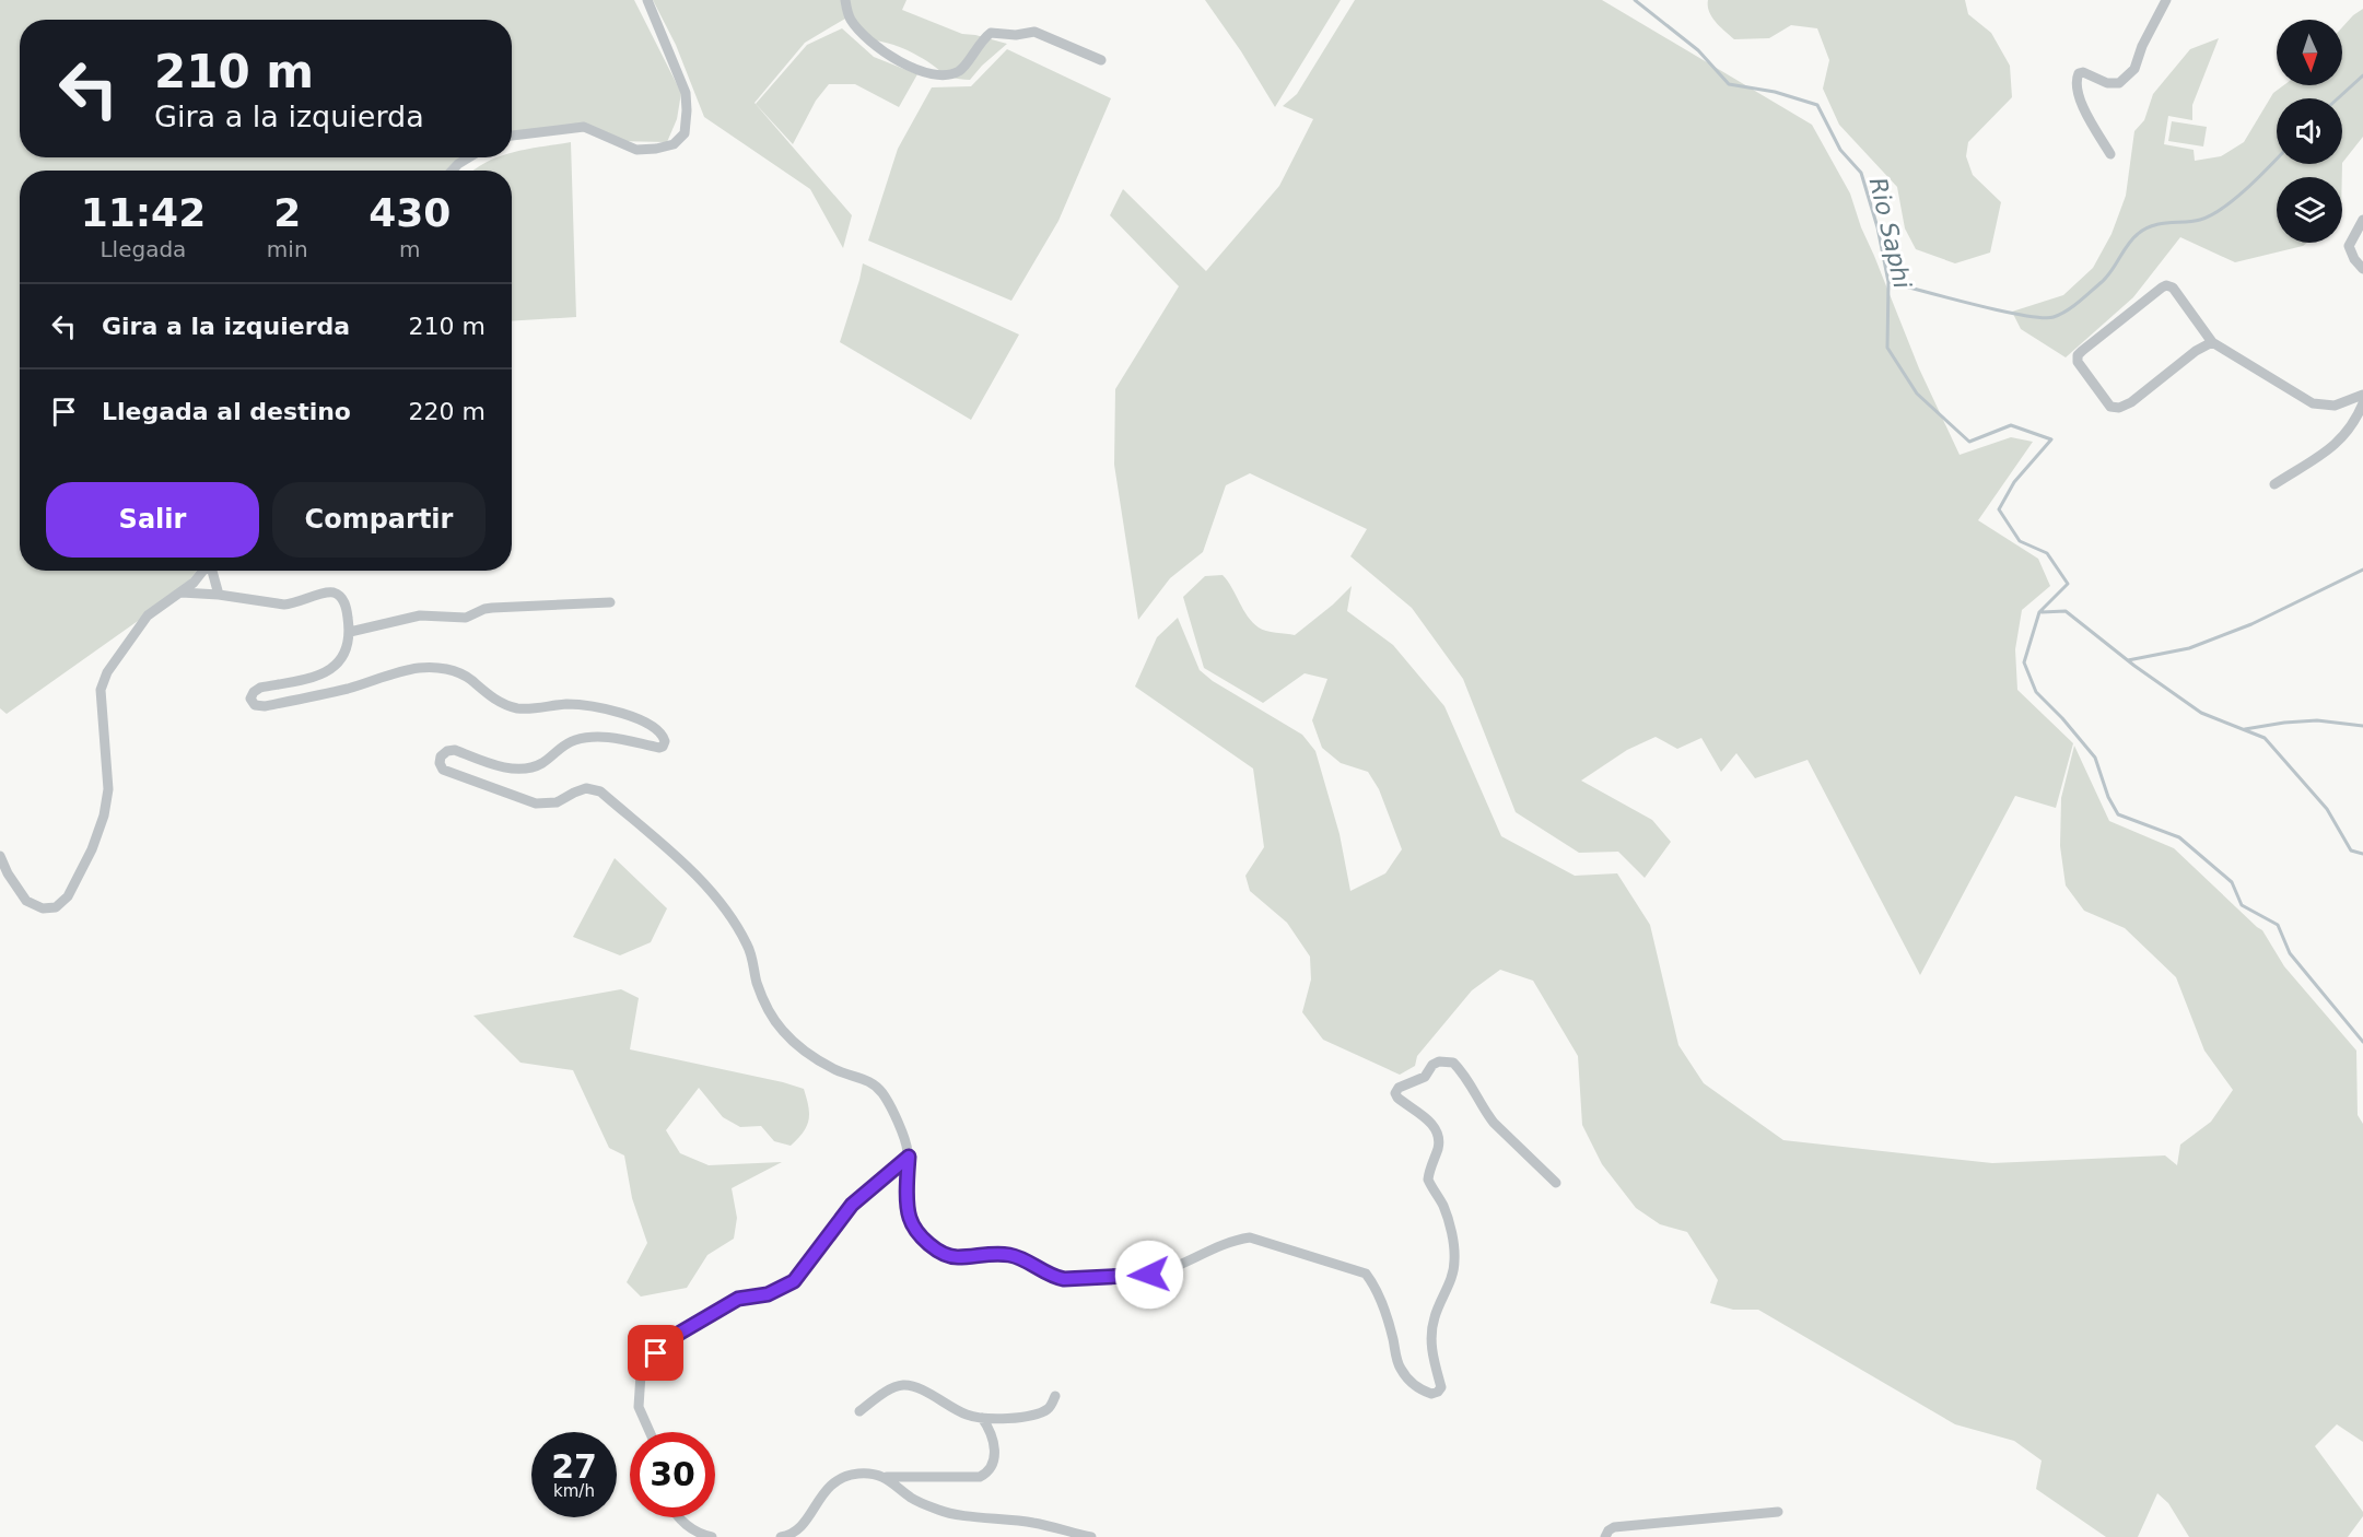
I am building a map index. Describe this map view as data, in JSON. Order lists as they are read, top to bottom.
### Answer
{
  "water": ["Rio Saphi"],
  "north": "bottom",
  "page": {
    "turn": ["210 m", "Gira a la izquierda"],
    "eta": [
      "11:42",
      "Llegada",
      "2",
      "min",
      "430",
      "m"
    ],
    "list": [
      {
        "name": "Gira a la izquierda",
        "value": "210 m"
      },
      {
        "name": "Llegada al destino",
        "value": "220 m"
      }
    ],
    "buttons": ["Salir", "Compartir"],
    "speed": "27 km/h",
    "limit": "30"
  }
}
